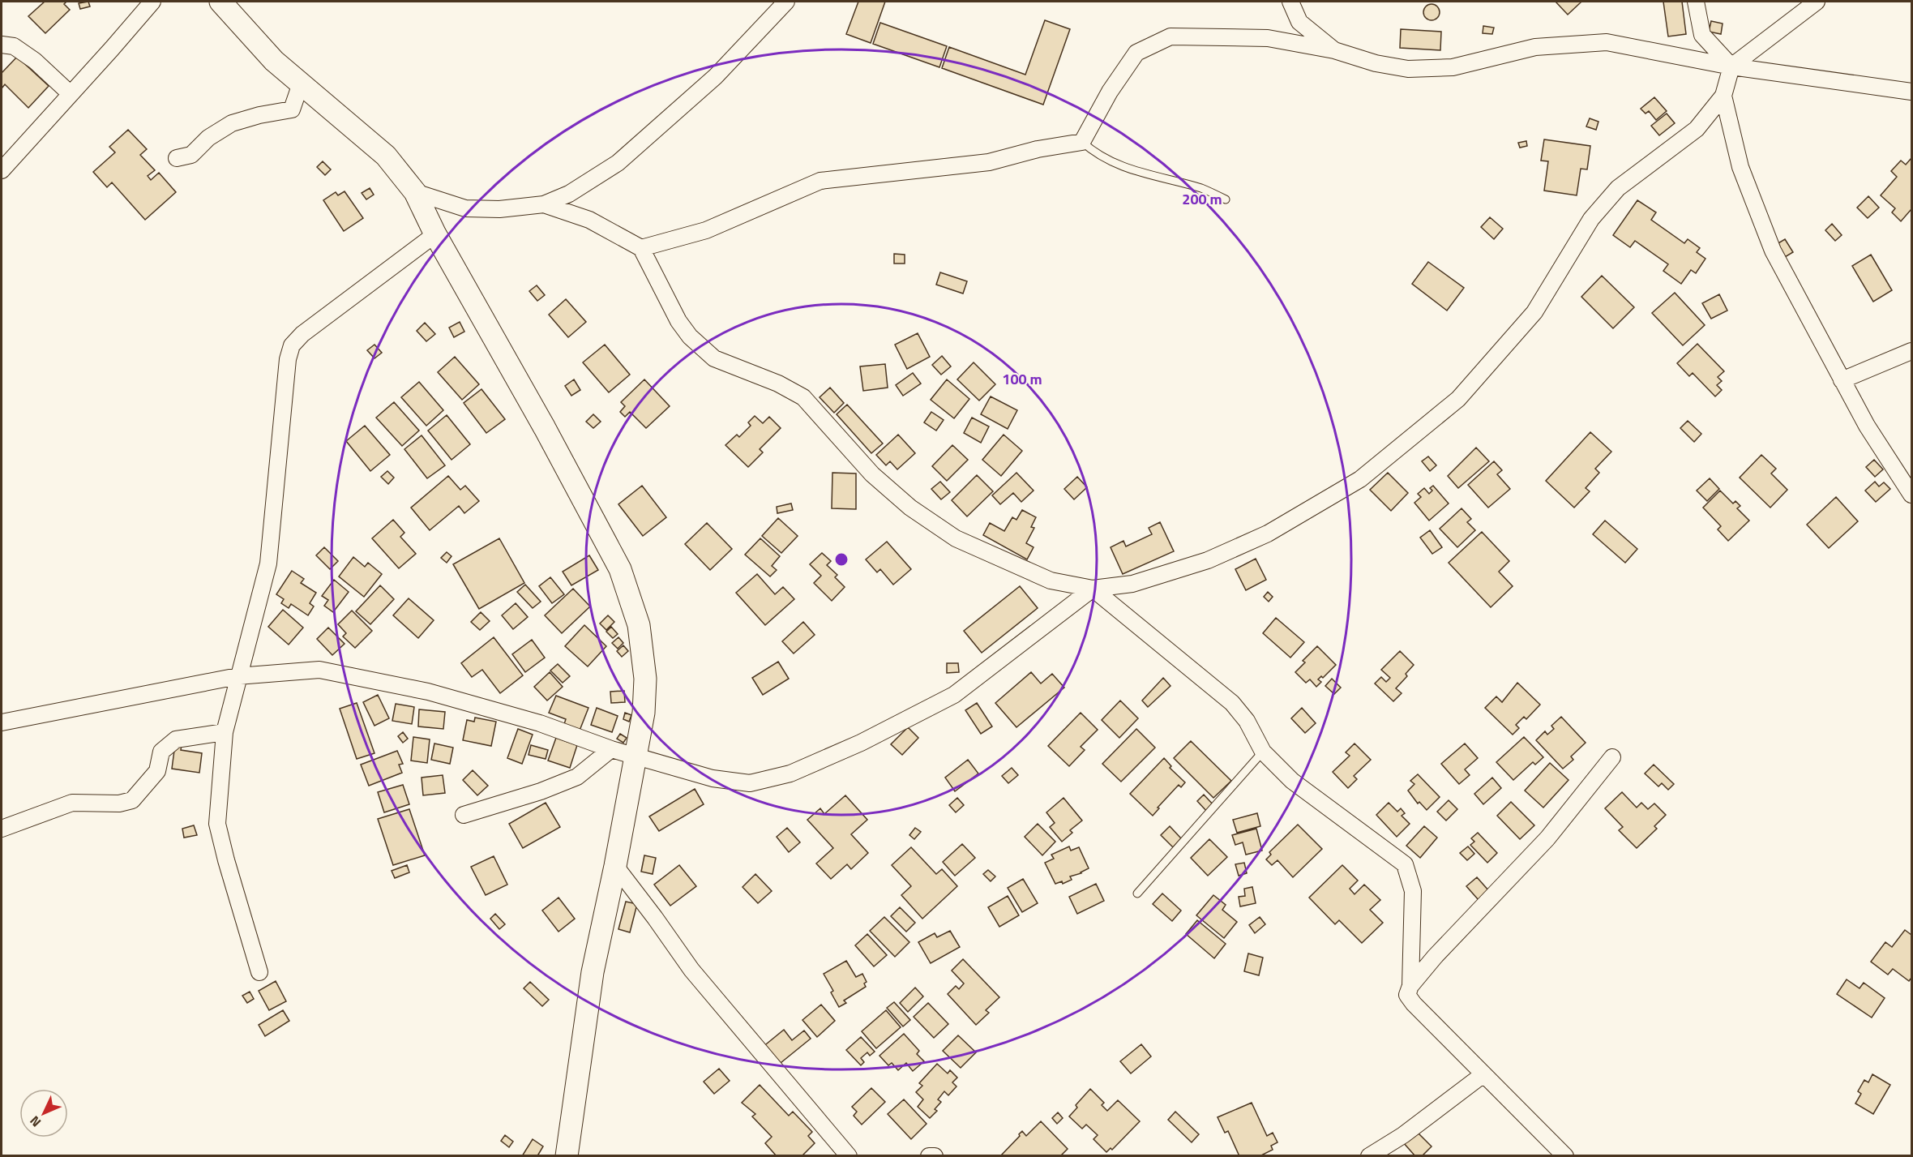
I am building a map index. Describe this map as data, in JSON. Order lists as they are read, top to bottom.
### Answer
{
  "north": "bottom left",
  "rings": ["200 m", "100 m"]
}
